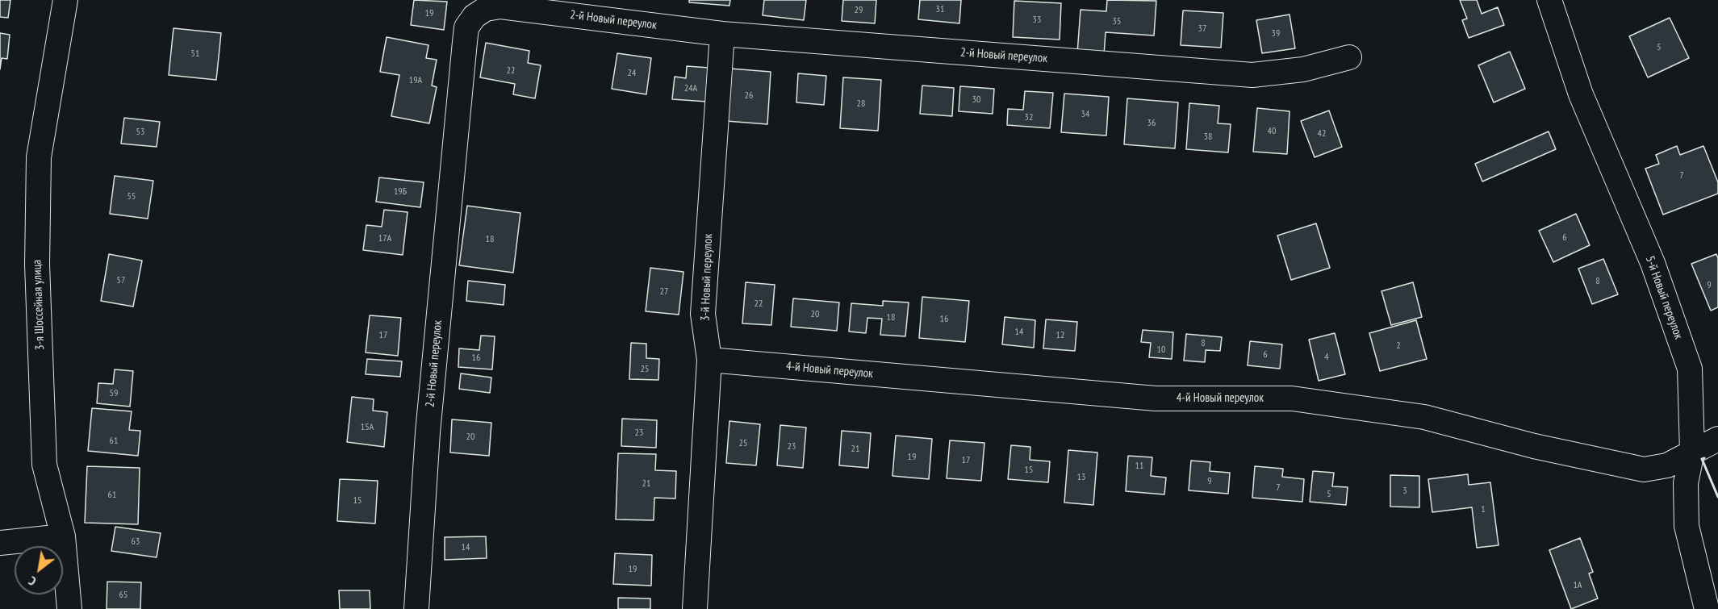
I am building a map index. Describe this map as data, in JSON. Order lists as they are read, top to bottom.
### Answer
{
  "streets": {
    "street": [
      "2-й Новый переулок",
      "3-й Новый переулок",
      "5-й Новый переулок",
      "3-я Шоссейная улица",
      "4-й Новый переулок"
    ]
  },
  "crossings": [
    ["2-й Новый переулок", "3-й Новый переулок"],
    ["3-й Новый переулок", "4-й Новый переулок"],
    ["5-й Новый переулок", "4-й Новый переулок"]
  ],
  "house_numbers": [
    "31",
    "29",
    "19",
    "33",
    "35",
    "37",
    "39",
    "5",
    "51",
    "22",
    "24",
    "19А",
    "24А",
    "26",
    "30",
    "28",
    "34",
    "32",
    "36",
    "40",
    "53",
    "42",
    "38",
    "7",
    "19Б",
    "55",
    "6",
    "17А",
    "18",
    "57",
    "8",
    "9",
    "27",
    "22",
    "20",
    "18",
    "16",
    "14",
    "17",
    "12",
    "8",
    "2",
    "10",
    "6",
    "4",
    "16",
    "25",
    "59",
    "15А",
    "23",
    "20",
    "61",
    "25",
    "23",
    "21",
    "19",
    "17",
    "11",
    "15",
    "13",
    "9",
    "21",
    "7",
    "3",
    "5",
    "61",
    "15",
    "1",
    "63",
    "14",
    "19",
    "1А",
    "65"
  ],
  "north": "bottom left"
}
